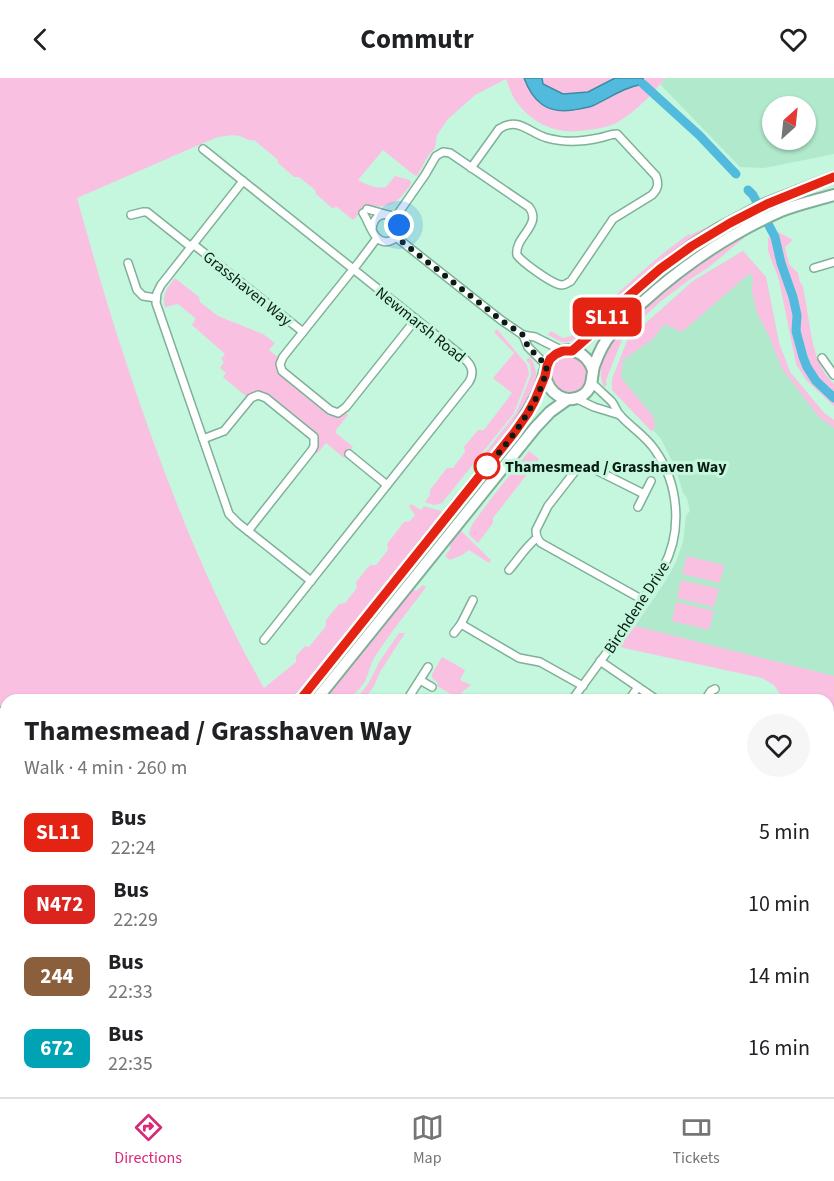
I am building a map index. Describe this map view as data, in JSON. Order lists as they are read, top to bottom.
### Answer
{
  "streets": {
    "street": ["Grasshaven Way", "Newmarsh Road", "Birchdene Drive"]
  },
  "crossings": [
    ["Grasshaven Way", "Newmarsh Road"]
  ],
  "places": ["Thamesmead / Grasshaven Way"],
  "lines": ["bus line SL11"],
  "north": "top right",
  "page": {
    "header": "Commutr",
    "on_map": "SL11",
    "heading": ["Thamesmead / Grasshaven Way", "Walk · 4 min · 260 m"],
    "list": [
      {
        "mark": "SL11",
        "name": "Bus",
        "note": "22:24",
        "value": "5 min"
      },
      {
        "mark": "N472",
        "name": "Bus",
        "note": "22:29",
        "value": "10 min"
      },
      {
        "mark": "244",
        "name": "Bus",
        "note": "22:33",
        "value": "14 min"
      },
      {
        "mark": "672",
        "name": "Bus",
        "note": "22:35",
        "value": "16 min"
      }
    ],
    "tabs": ["Directions", "Map", "Tickets"]
  }
}
